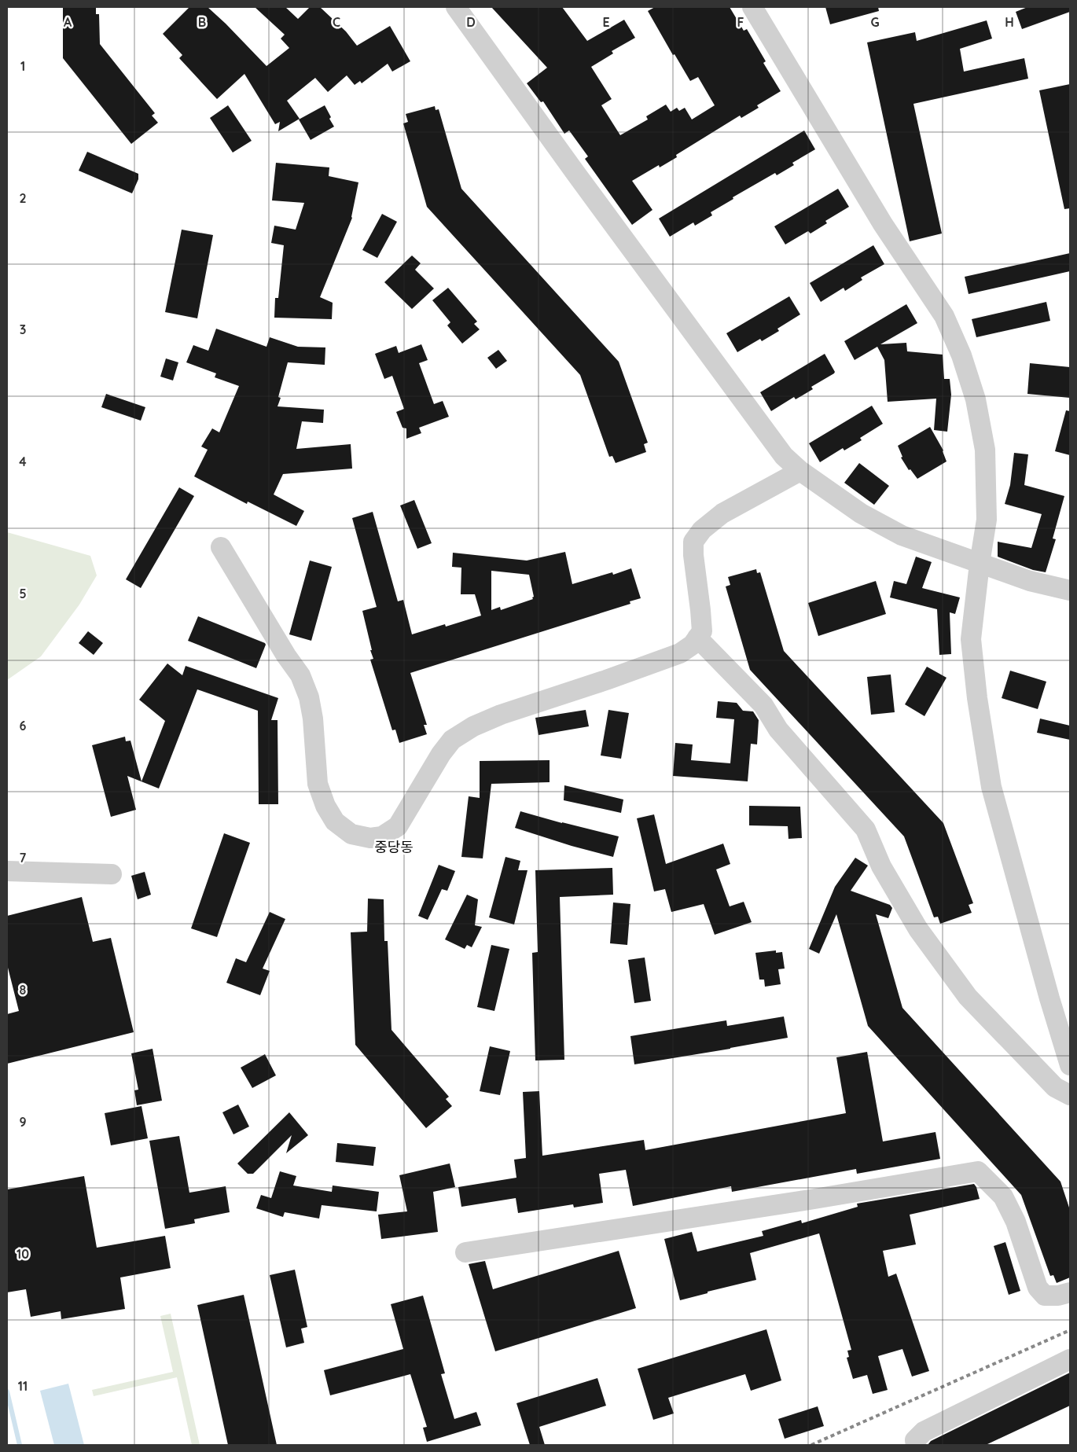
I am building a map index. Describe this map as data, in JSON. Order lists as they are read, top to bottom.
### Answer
{
  "districts": ["중당동"],
  "grid": {
    "columns": [
      "A",
      "B",
      "C",
      "D",
      "E",
      "F",
      "G",
      "H"
    ],
    "rows": [
      "1",
      "2",
      "3",
      "4",
      "5",
      "6",
      "7",
      "8",
      "9",
      "10",
      "11"
    ]
  }
}
